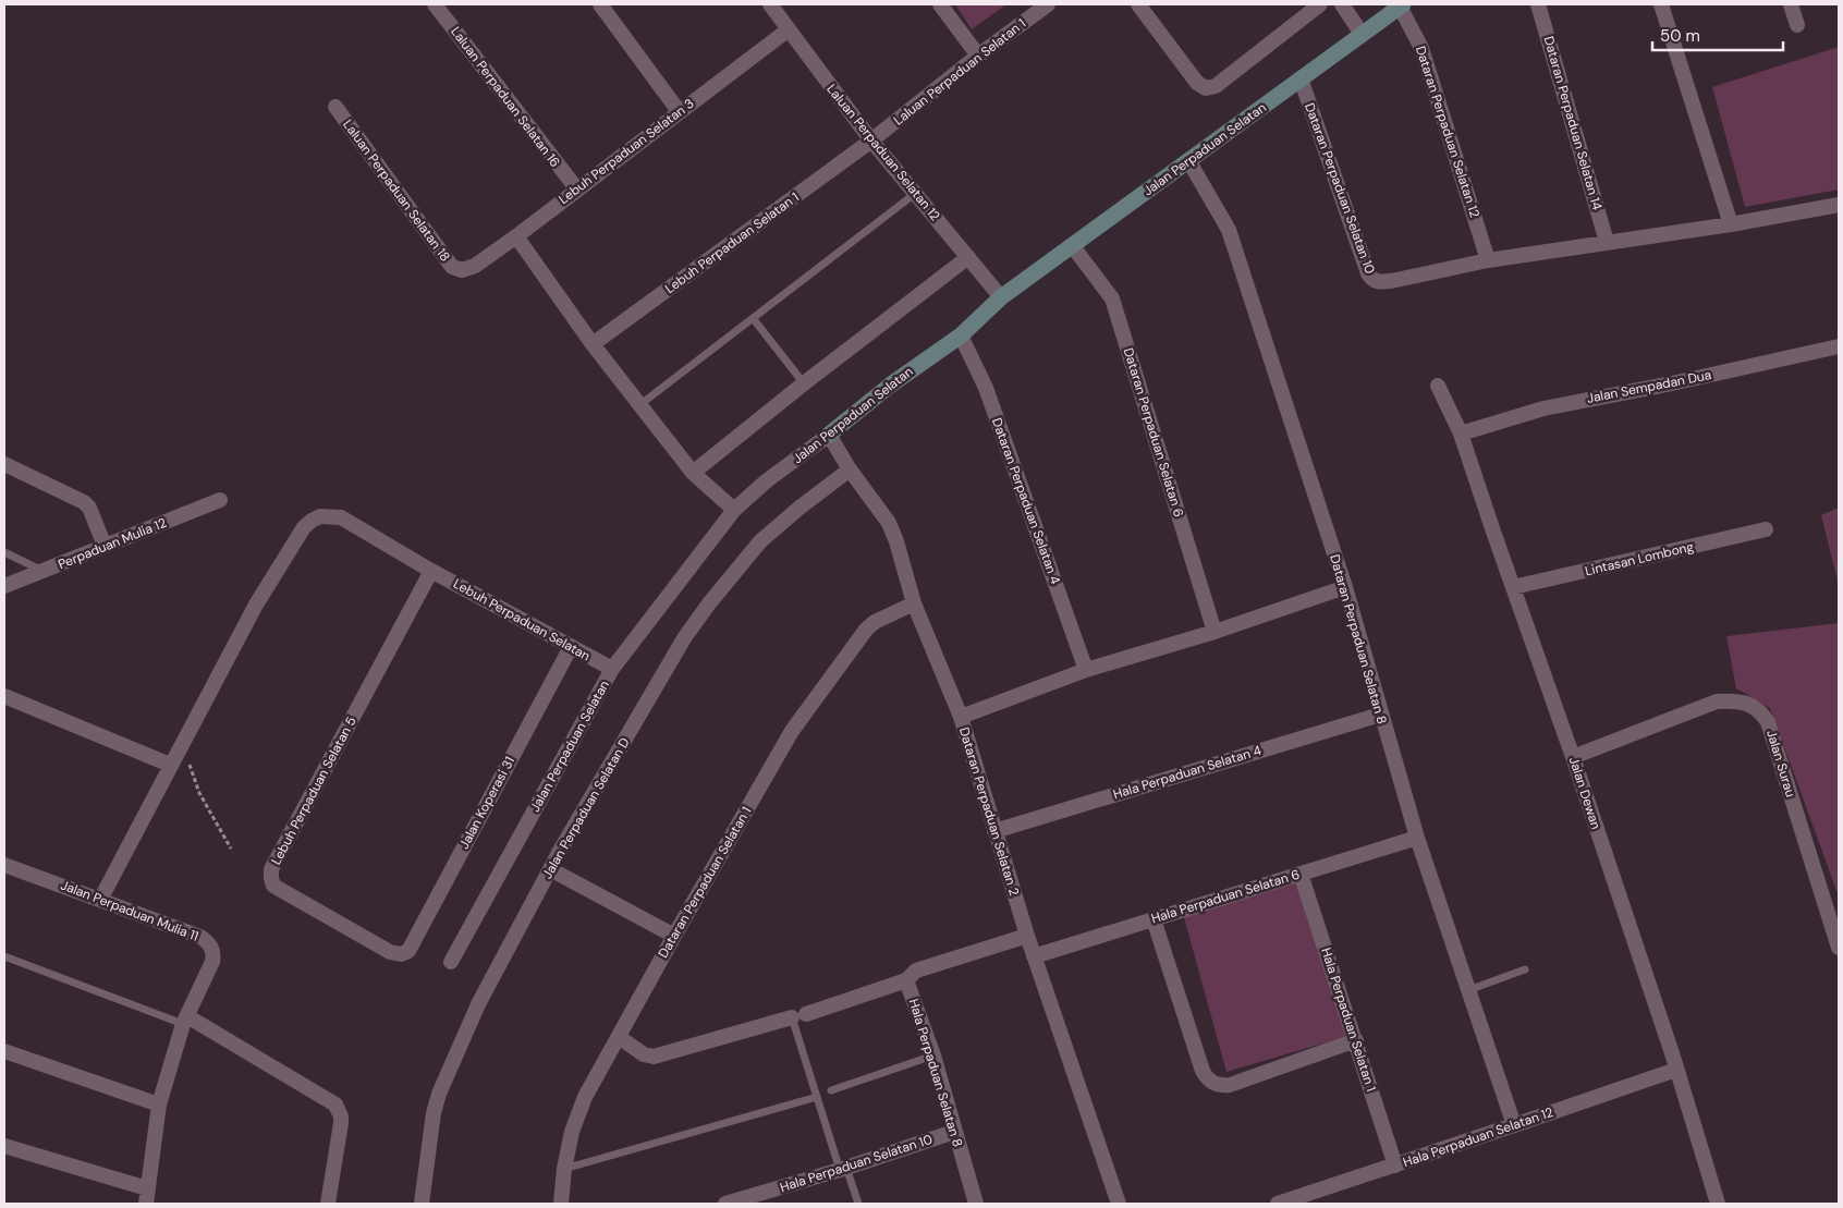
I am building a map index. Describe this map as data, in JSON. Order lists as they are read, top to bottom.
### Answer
{
  "streets": {
    "street": [
      "Laluan Perpaduan Selatan 1",
      "Laluan Perpaduan Selatan 16",
      "Dataran Perpaduan Selatan 14",
      "Dataran Perpaduan Selatan 12",
      "Jalan Perpaduan Selatan",
      "Lebuh Perpaduan Selatan 3",
      "Laluan Perpaduan Selatan 12",
      "Dataran Perpaduan Selatan 10",
      "Laluan Perpaduan Selatan 18",
      "Lebuh Perpaduan Selatan 1",
      "Jalan Sempadan Dua",
      "Dataran Perpaduan Selatan 6",
      "Dataran Perpaduan Selatan 4",
      "Perpaduan Mulia 12",
      "Lintasan Lombong",
      "Lebuh Perpaduan Selatan",
      "Dataran Perpaduan Selatan 8",
      "Jalan Surau",
      "Hala Perpaduan Selatan 4",
      "Lebuh Perpaduan Selatan 5",
      "Jalan Dewan",
      "Jalan Koperasi 31",
      "Jalan Perpaduan Selatan D",
      "Dataran Perpaduan Selatan 2",
      "Dataran Perpaduan Selatan 1",
      "Hala Perpaduan Selatan 6",
      "Jalan Perpaduan Mulia 11",
      "Hala Perpaduan Selatan 1",
      "Hala Perpaduan Selatan 8",
      "Hala Perpaduan Selatan 12",
      "Hala Perpaduan Selatan 10"
    ]
  },
  "crossings": [
    ["Laluan Perpaduan Selatan 1", "Laluan Perpaduan Selatan 12"],
    ["Laluan Perpaduan Selatan 1", "Lebuh Perpaduan Selatan 1"],
    ["Laluan Perpaduan Selatan 16", "Lebuh Perpaduan Selatan 3"],
    ["Dataran Perpaduan Selatan 12", "Jalan Perpaduan Selatan"],
    ["Dataran Perpaduan Selatan 12", "Dataran Perpaduan Selatan 10"],
    ["Jalan Perpaduan Selatan", "Laluan Perpaduan Selatan 12"],
    ["Jalan Perpaduan Selatan", "Dataran Perpaduan Selatan 10"],
    ["Jalan Perpaduan Selatan", "Dataran Perpaduan Selatan 6"],
    ["Jalan Perpaduan Selatan", "Dataran Perpaduan Selatan 4"],
    ["Jalan Perpaduan Selatan", "Lebuh Perpaduan Selatan"],
    ["Jalan Perpaduan Selatan", "Dataran Perpaduan Selatan 8"],
    ["Jalan Perpaduan Selatan", "Dataran Perpaduan Selatan 2"],
    ["Lebuh Perpaduan Selatan 3", "Laluan Perpaduan Selatan 12"],
    ["Lebuh Perpaduan Selatan 3", "Laluan Perpaduan Selatan 18"],
    ["Laluan Perpaduan Selatan 12", "Lebuh Perpaduan Selatan 1"],
    ["Jalan Sempadan Dua", "Jalan Dewan"],
    ["Lintasan Lombong", "Jalan Dewan"],
    ["Lebuh Perpaduan Selatan", "Lebuh Perpaduan Selatan 5"],
    ["Lebuh Perpaduan Selatan", "Jalan Koperasi 31"],
    ["Dataran Perpaduan Selatan 8", "Hala Perpaduan Selatan 4"],
    ["Dataran Perpaduan Selatan 8", "Hala Perpaduan Selatan 6"],
    ["Dataran Perpaduan Selatan 8", "Hala Perpaduan Selatan 12"],
    ["Jalan Surau", "Jalan Dewan"],
    ["Hala Perpaduan Selatan 4", "Dataran Perpaduan Selatan 2"],
    ["Lebuh Perpaduan Selatan 5", "Jalan Koperasi 31"],
    ["Jalan Dewan", "Hala Perpaduan Selatan 12"],
    ["Jalan Perpaduan Selatan D", "Dataran Perpaduan Selatan 2"],
    ["Dataran Perpaduan Selatan 2", "Dataran Perpaduan Selatan 1"],
    ["Dataran Perpaduan Selatan 2", "Hala Perpaduan Selatan 6"],
    ["Dataran Perpaduan Selatan 1", "Hala Perpaduan Selatan 8"],
    ["Hala Perpaduan Selatan 6", "Hala Perpaduan Selatan 1"],
    ["Hala Perpaduan Selatan 1", "Hala Perpaduan Selatan 12"],
    ["Hala Perpaduan Selatan 8", "Hala Perpaduan Selatan 10"]
  ],
  "scale_bar": "50 m"
}
